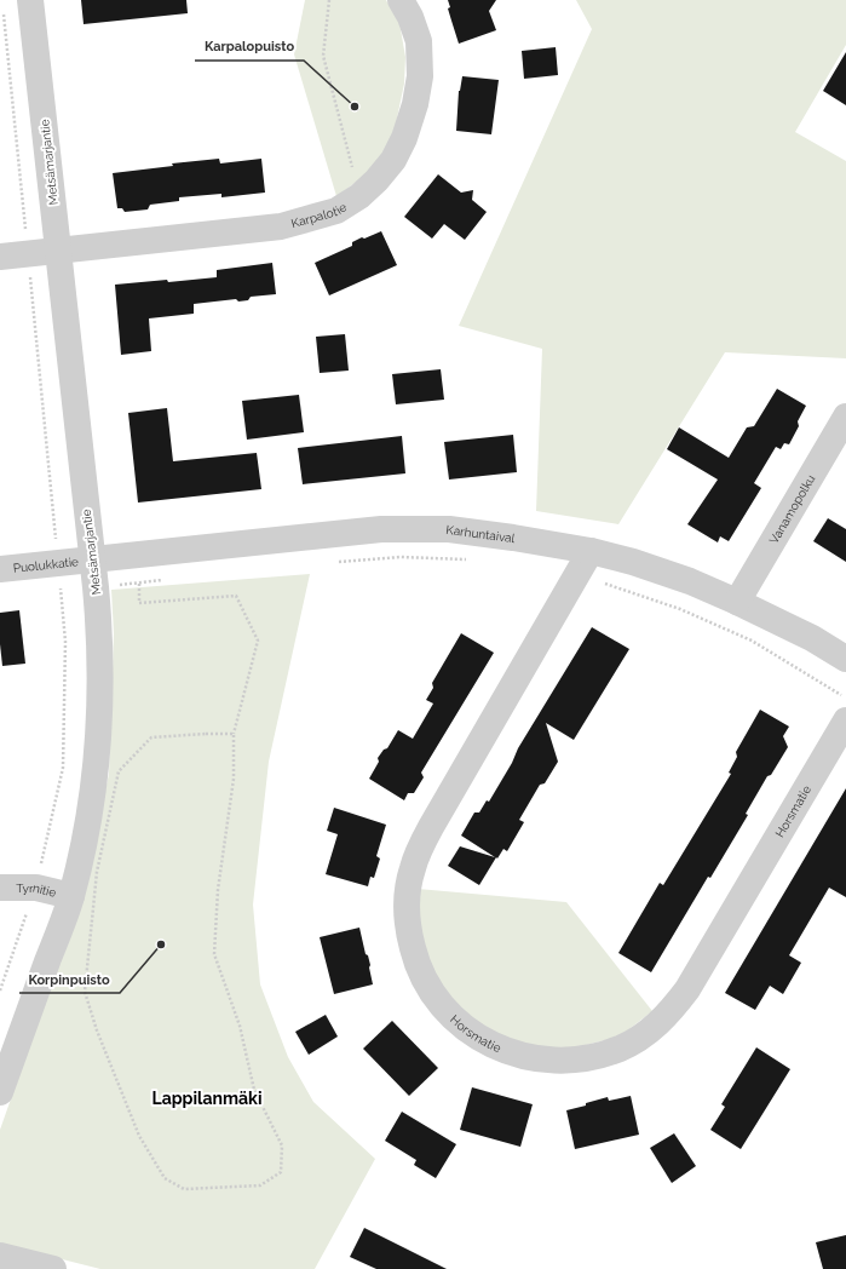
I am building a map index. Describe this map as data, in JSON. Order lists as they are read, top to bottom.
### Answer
{
  "streets": {
    "street": [
      "Metsämarjantie",
      "Karpalotie",
      "Vanamopolku",
      "Karhuntaival",
      "Puolukkatie",
      "Horsmatie",
      "Tyrnitie"
    ]
  },
  "crossings": [
    ["Metsämarjantie", "Karpalotie"],
    ["Metsämarjantie", "Karhuntaival"],
    ["Metsämarjantie", "Puolukkatie"],
    ["Metsämarjantie", "Tyrnitie"],
    ["Vanamopolku", "Karhuntaival"],
    ["Karhuntaival", "Puolukkatie"],
    ["Karhuntaival", "Horsmatie"]
  ],
  "districts": ["Lappilanmäki"],
  "places": ["Karpalopuisto", "Korpinpuisto"]
}
